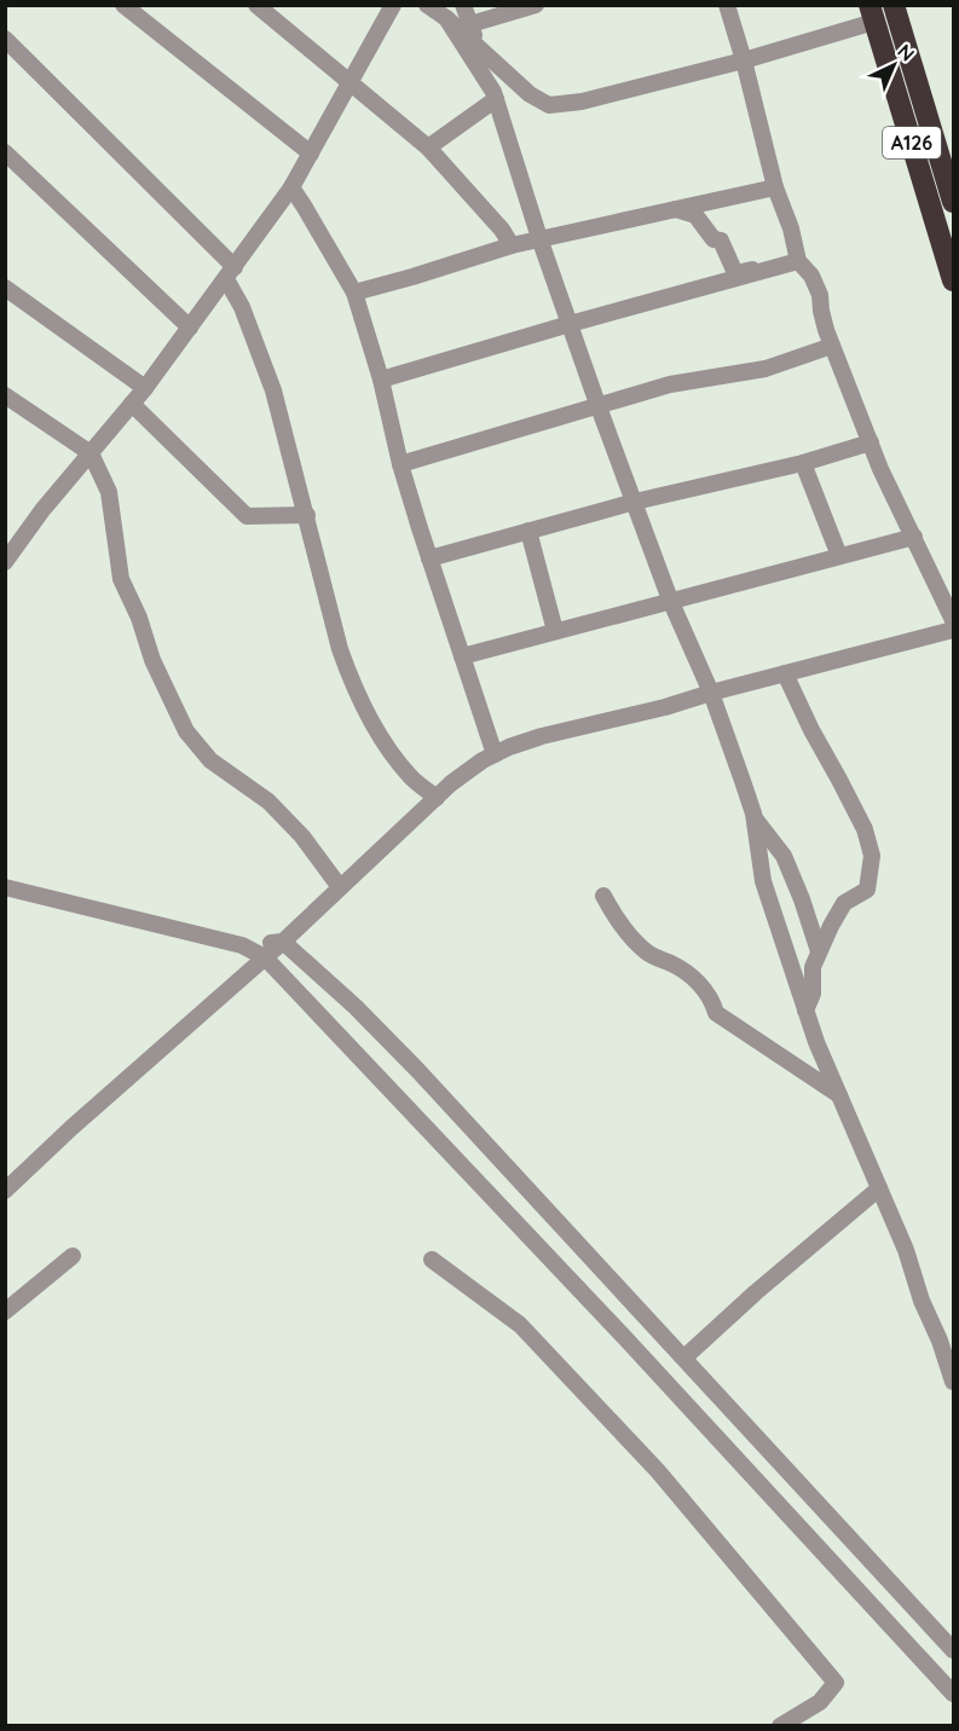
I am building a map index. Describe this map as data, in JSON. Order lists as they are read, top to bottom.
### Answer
{
  "streets": {
    "highway": ["A126"]
  },
  "north": "top right"
}
